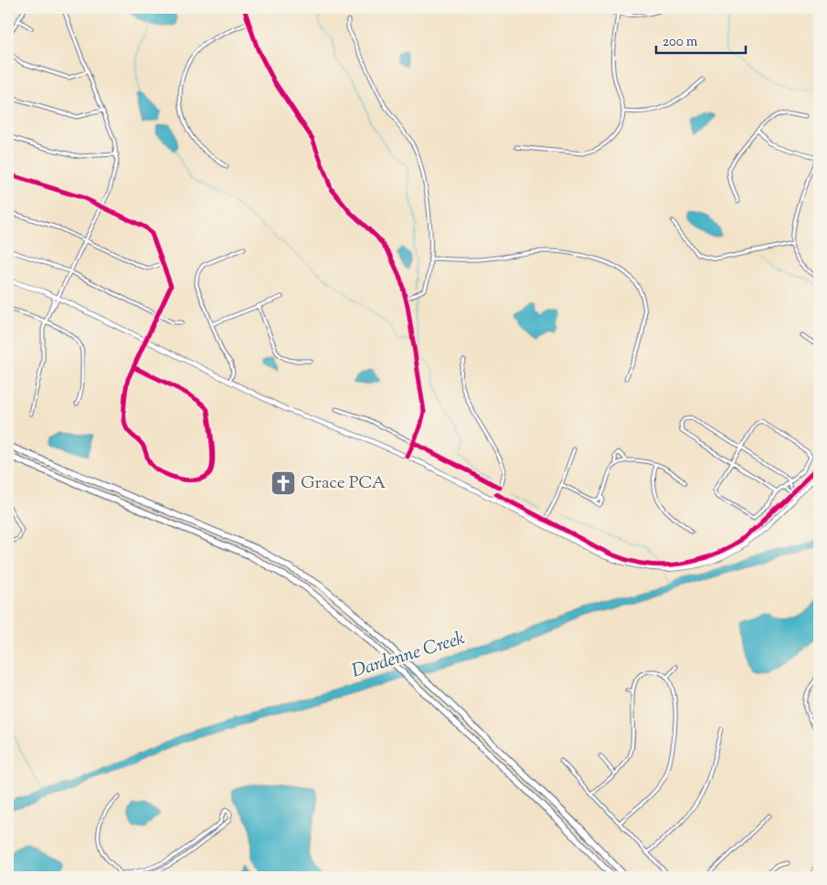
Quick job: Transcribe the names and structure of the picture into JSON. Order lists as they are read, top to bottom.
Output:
{
  "water": ["Dardenne Creek"],
  "places": {
    "church": ["Grace PCA"]
  },
  "scale_bar": "200 m"
}
